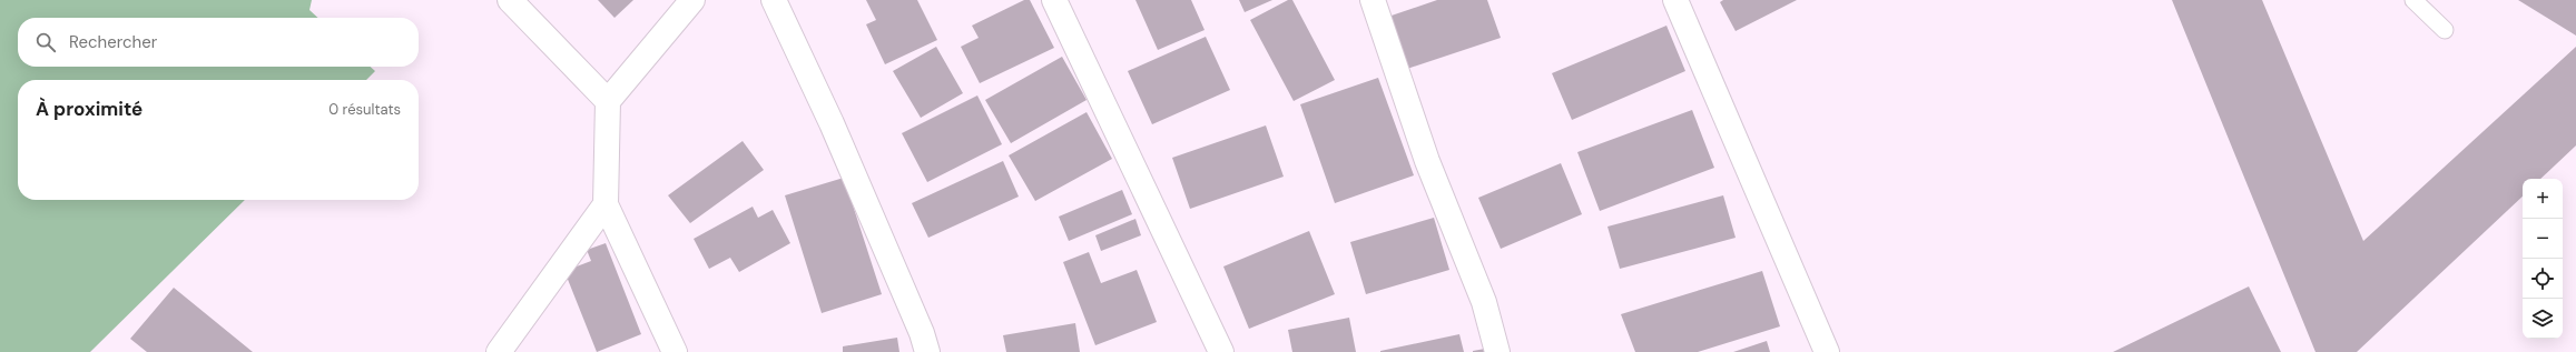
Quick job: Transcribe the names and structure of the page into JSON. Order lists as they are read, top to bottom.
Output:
{
  "page": {
    "search": "Rechercher",
    "heading": ["À proximité", "0 résultats"],
    "map_buttons": ["+", "−"]
  }
}
